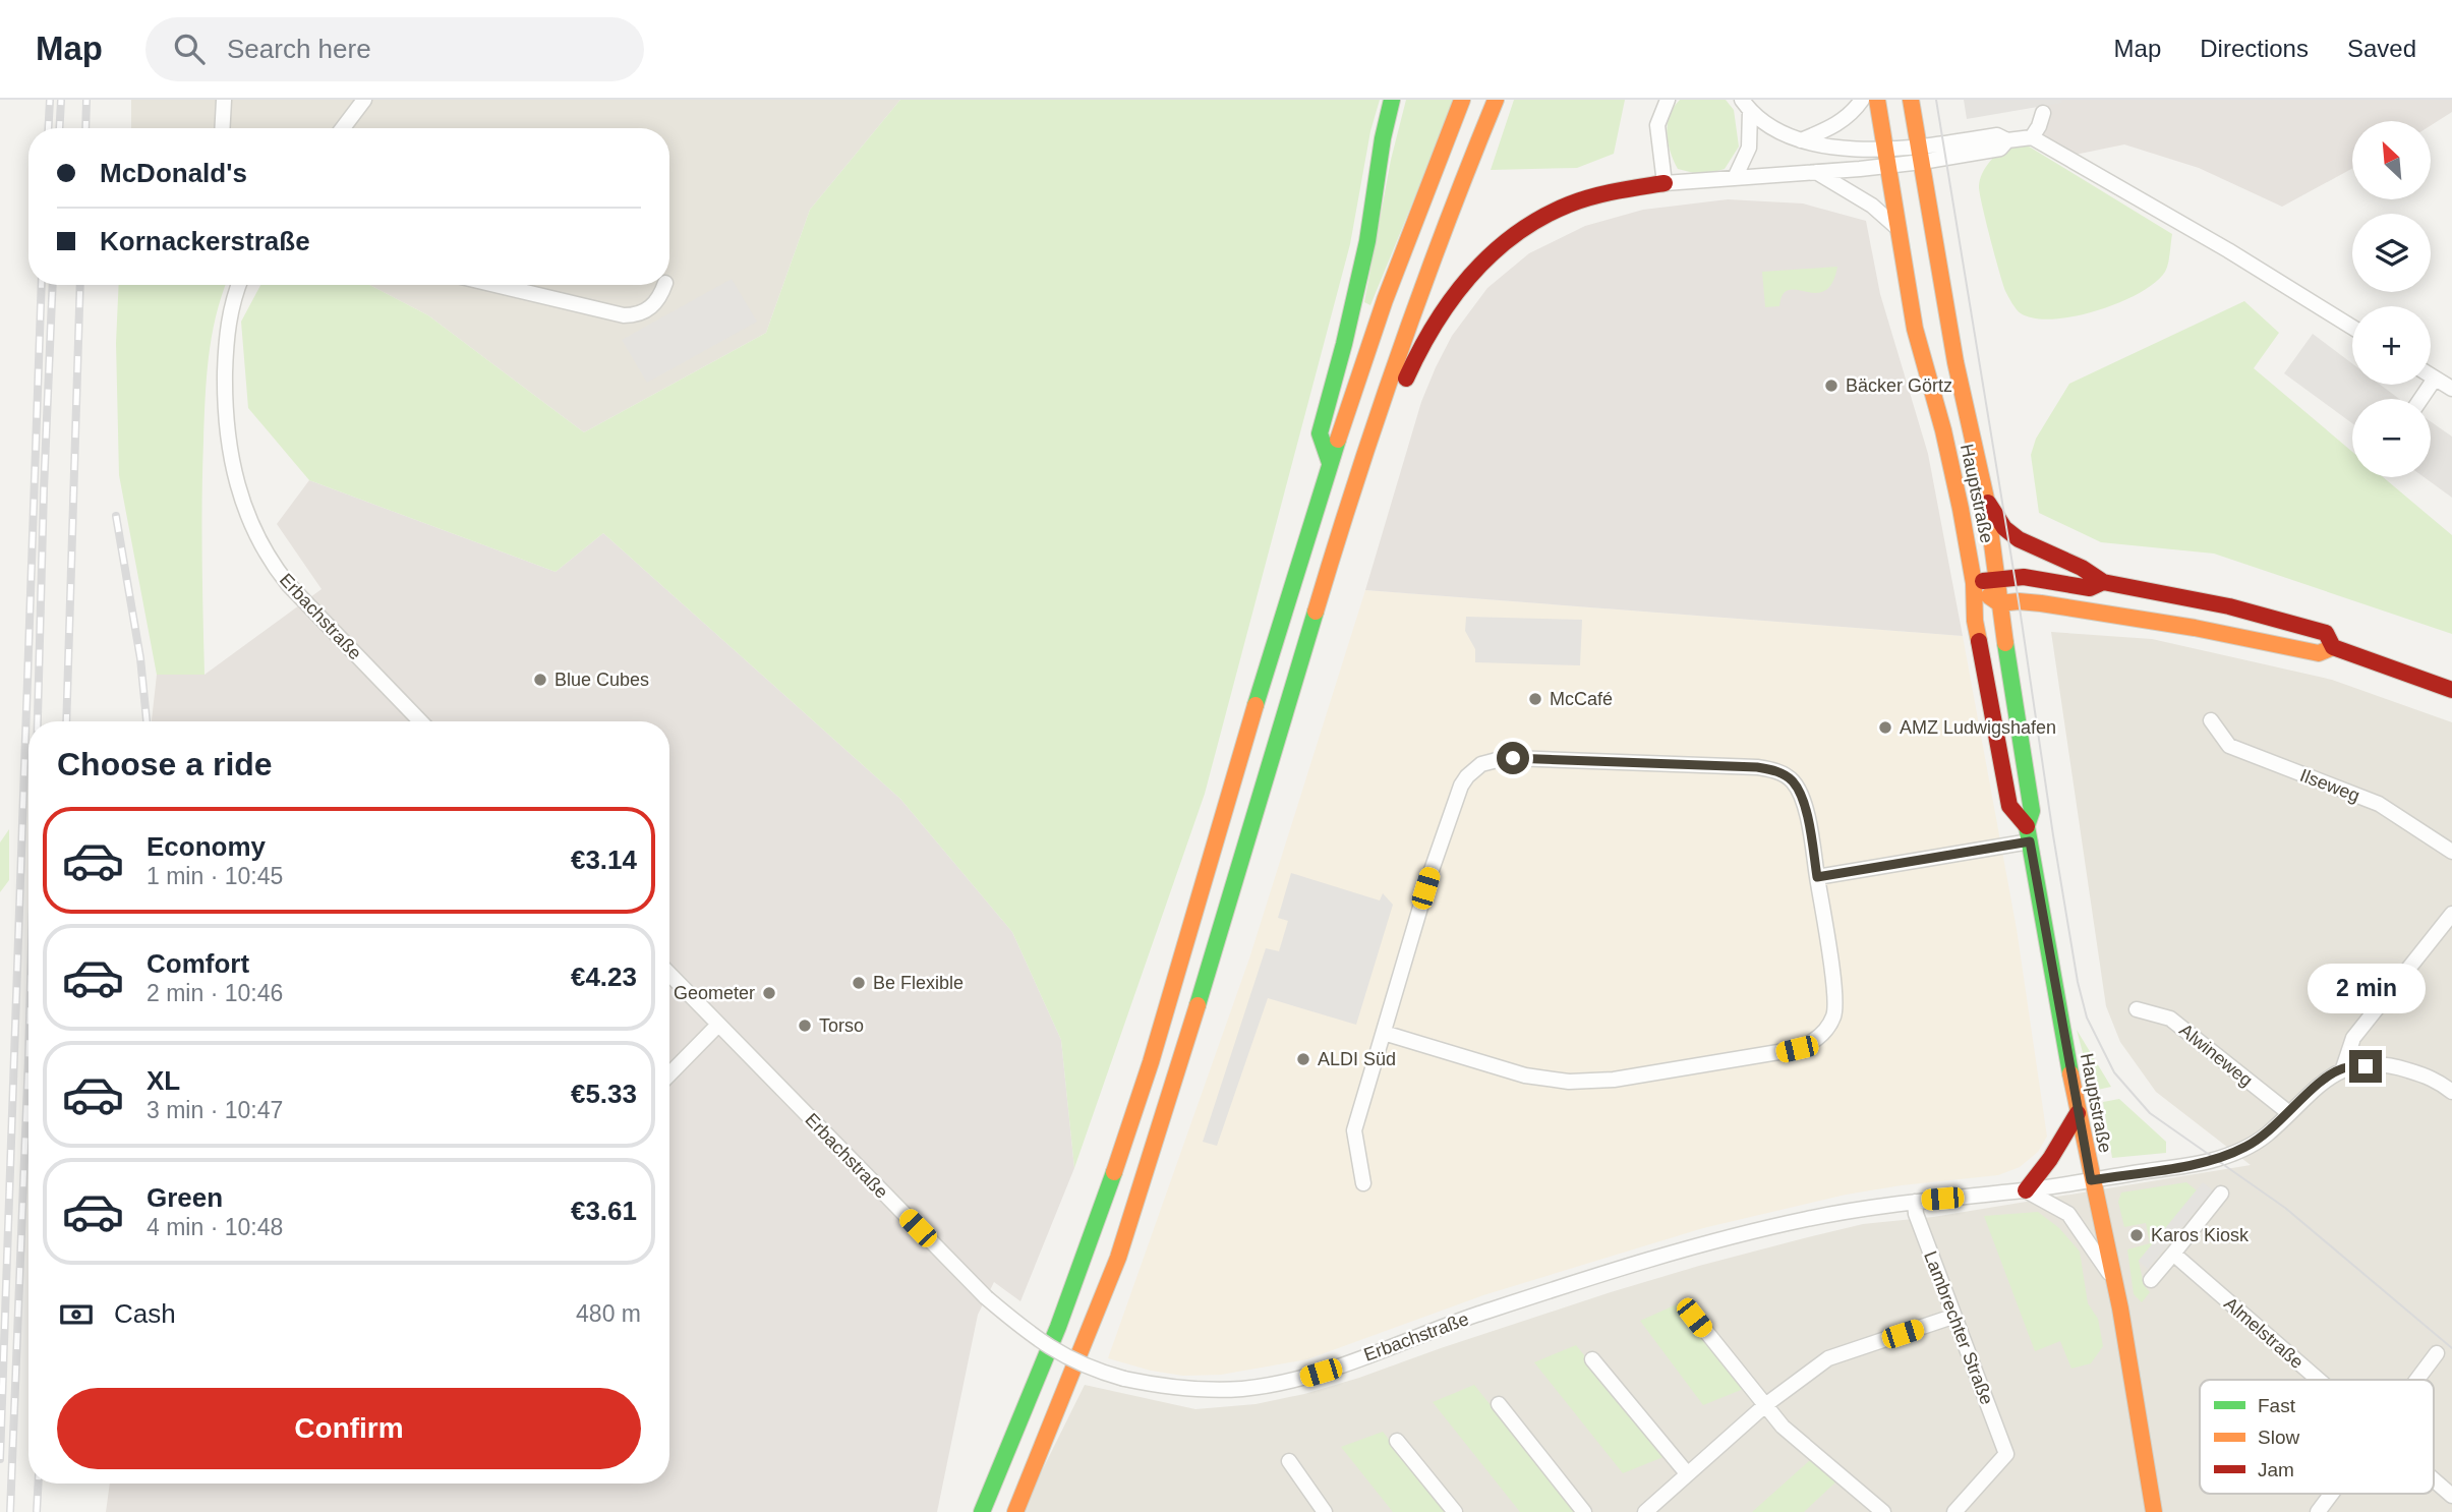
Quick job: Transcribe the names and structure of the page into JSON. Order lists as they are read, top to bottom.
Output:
{
  "streets": {
    "main road": ["Hauptstraße"],
    "street": [
      "Erbachstraße",
      "Ilseweg",
      "Alwineweg",
      "Lambrechter Straße",
      "Almelstraße"
    ]
  },
  "crossings": [
    ["Hauptstraße", "Erbachstraße"],
    ["Erbachstraße", "Alwineweg"],
    ["Erbachstraße", "Lambrechter Straße"]
  ],
  "places": [
    "Bäcker Görtz",
    "Blue Cubes",
    "McCafé",
    "AMZ Ludwigshafen",
    "Be Flexible",
    "Geometer",
    "Torso",
    "ALDI Süd",
    "Karos Kiosk"
  ],
  "legend": ["Fast", "Slow", "Jam"],
  "north": "top left",
  "page": {
    "header": "Map",
    "search": "Search here",
    "nav": ["Map", "Directions", "Saved"],
    "map_buttons": ["+", "−"],
    "banner": ["McDonald's", "Kornackerstraße"],
    "heading": "Choose a ride",
    "list": [
      {
        "name": "Economy",
        "note": "1 min · 10:45",
        "value": "€3.14"
      },
      {
        "name": "Comfort",
        "note": "2 min · 10:46",
        "value": "€4.23"
      },
      {
        "name": "XL",
        "note": "3 min · 10:47",
        "value": "€5.33"
      },
      {
        "name": "Green",
        "note": "4 min · 10:48",
        "value": "€3.61"
      }
    ],
    "bubble": "2 min",
    "pay": ["Cash", "480 m"],
    "buttons": "Confirm"
  }
}
